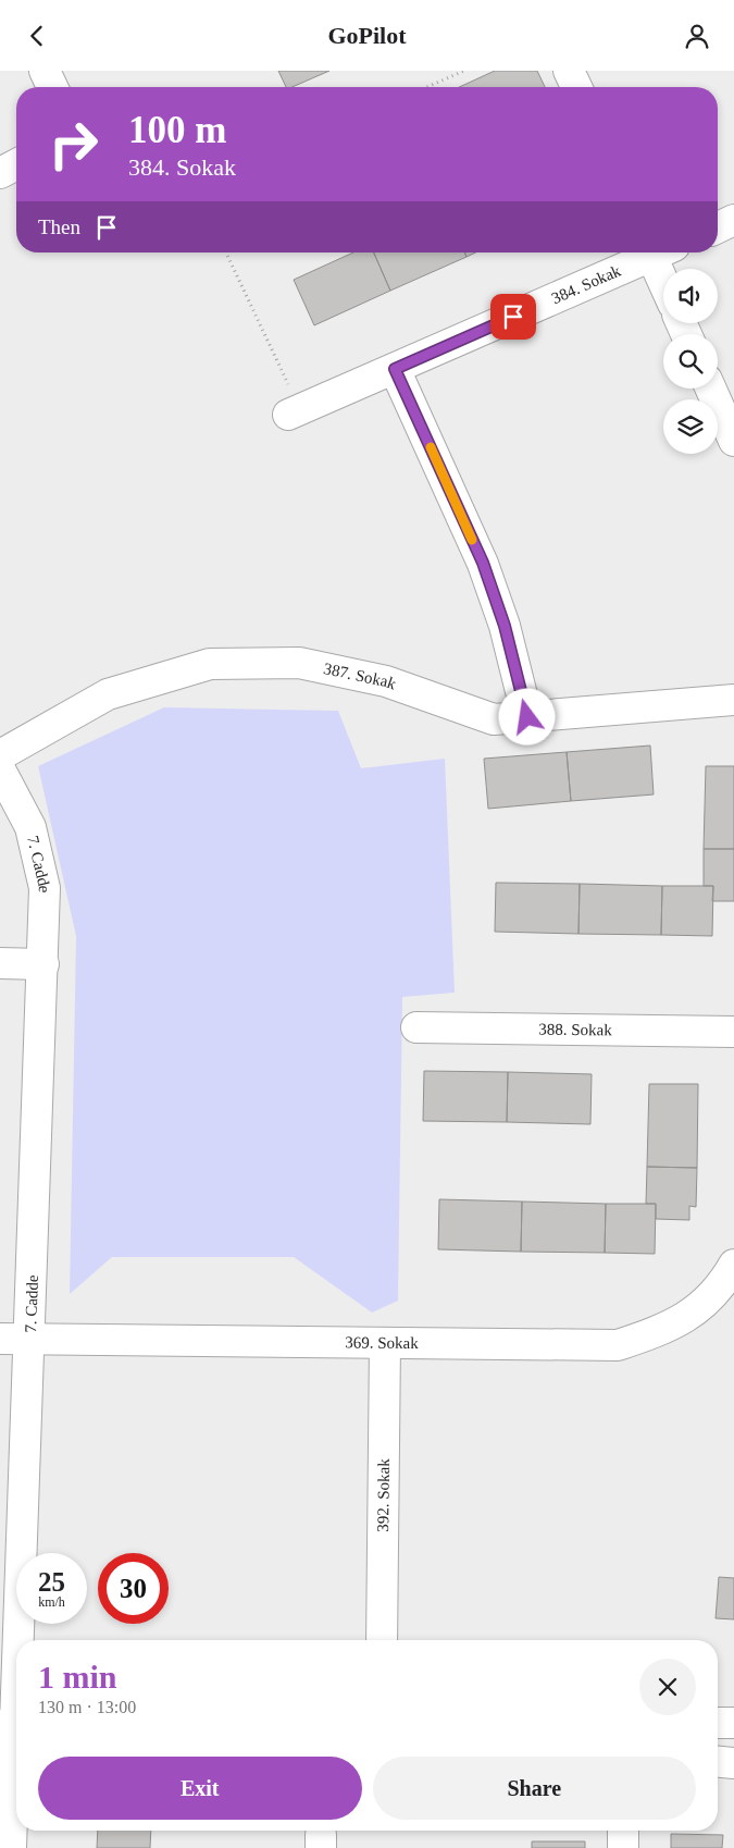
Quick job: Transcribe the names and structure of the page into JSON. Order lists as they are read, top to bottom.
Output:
{
  "streets": {
    "street": [
      "384. Sokak",
      "387. Sokak",
      "7. Cadde",
      "388. Sokak",
      "369. Sokak",
      "392. Sokak"
    ]
  },
  "crossings": [
    ["7. Cadde", "369. Sokak"],
    ["369. Sokak", "392. Sokak"]
  ],
  "page": {
    "header": "GoPilot",
    "turn": ["100 m", "384. Sokak"],
    "then": "Then",
    "speed": "25 km/h",
    "limit": "30",
    "heading": ["1 min", "130 m · 13:00"],
    "buttons": ["Exit", "Share"]
  }
}
